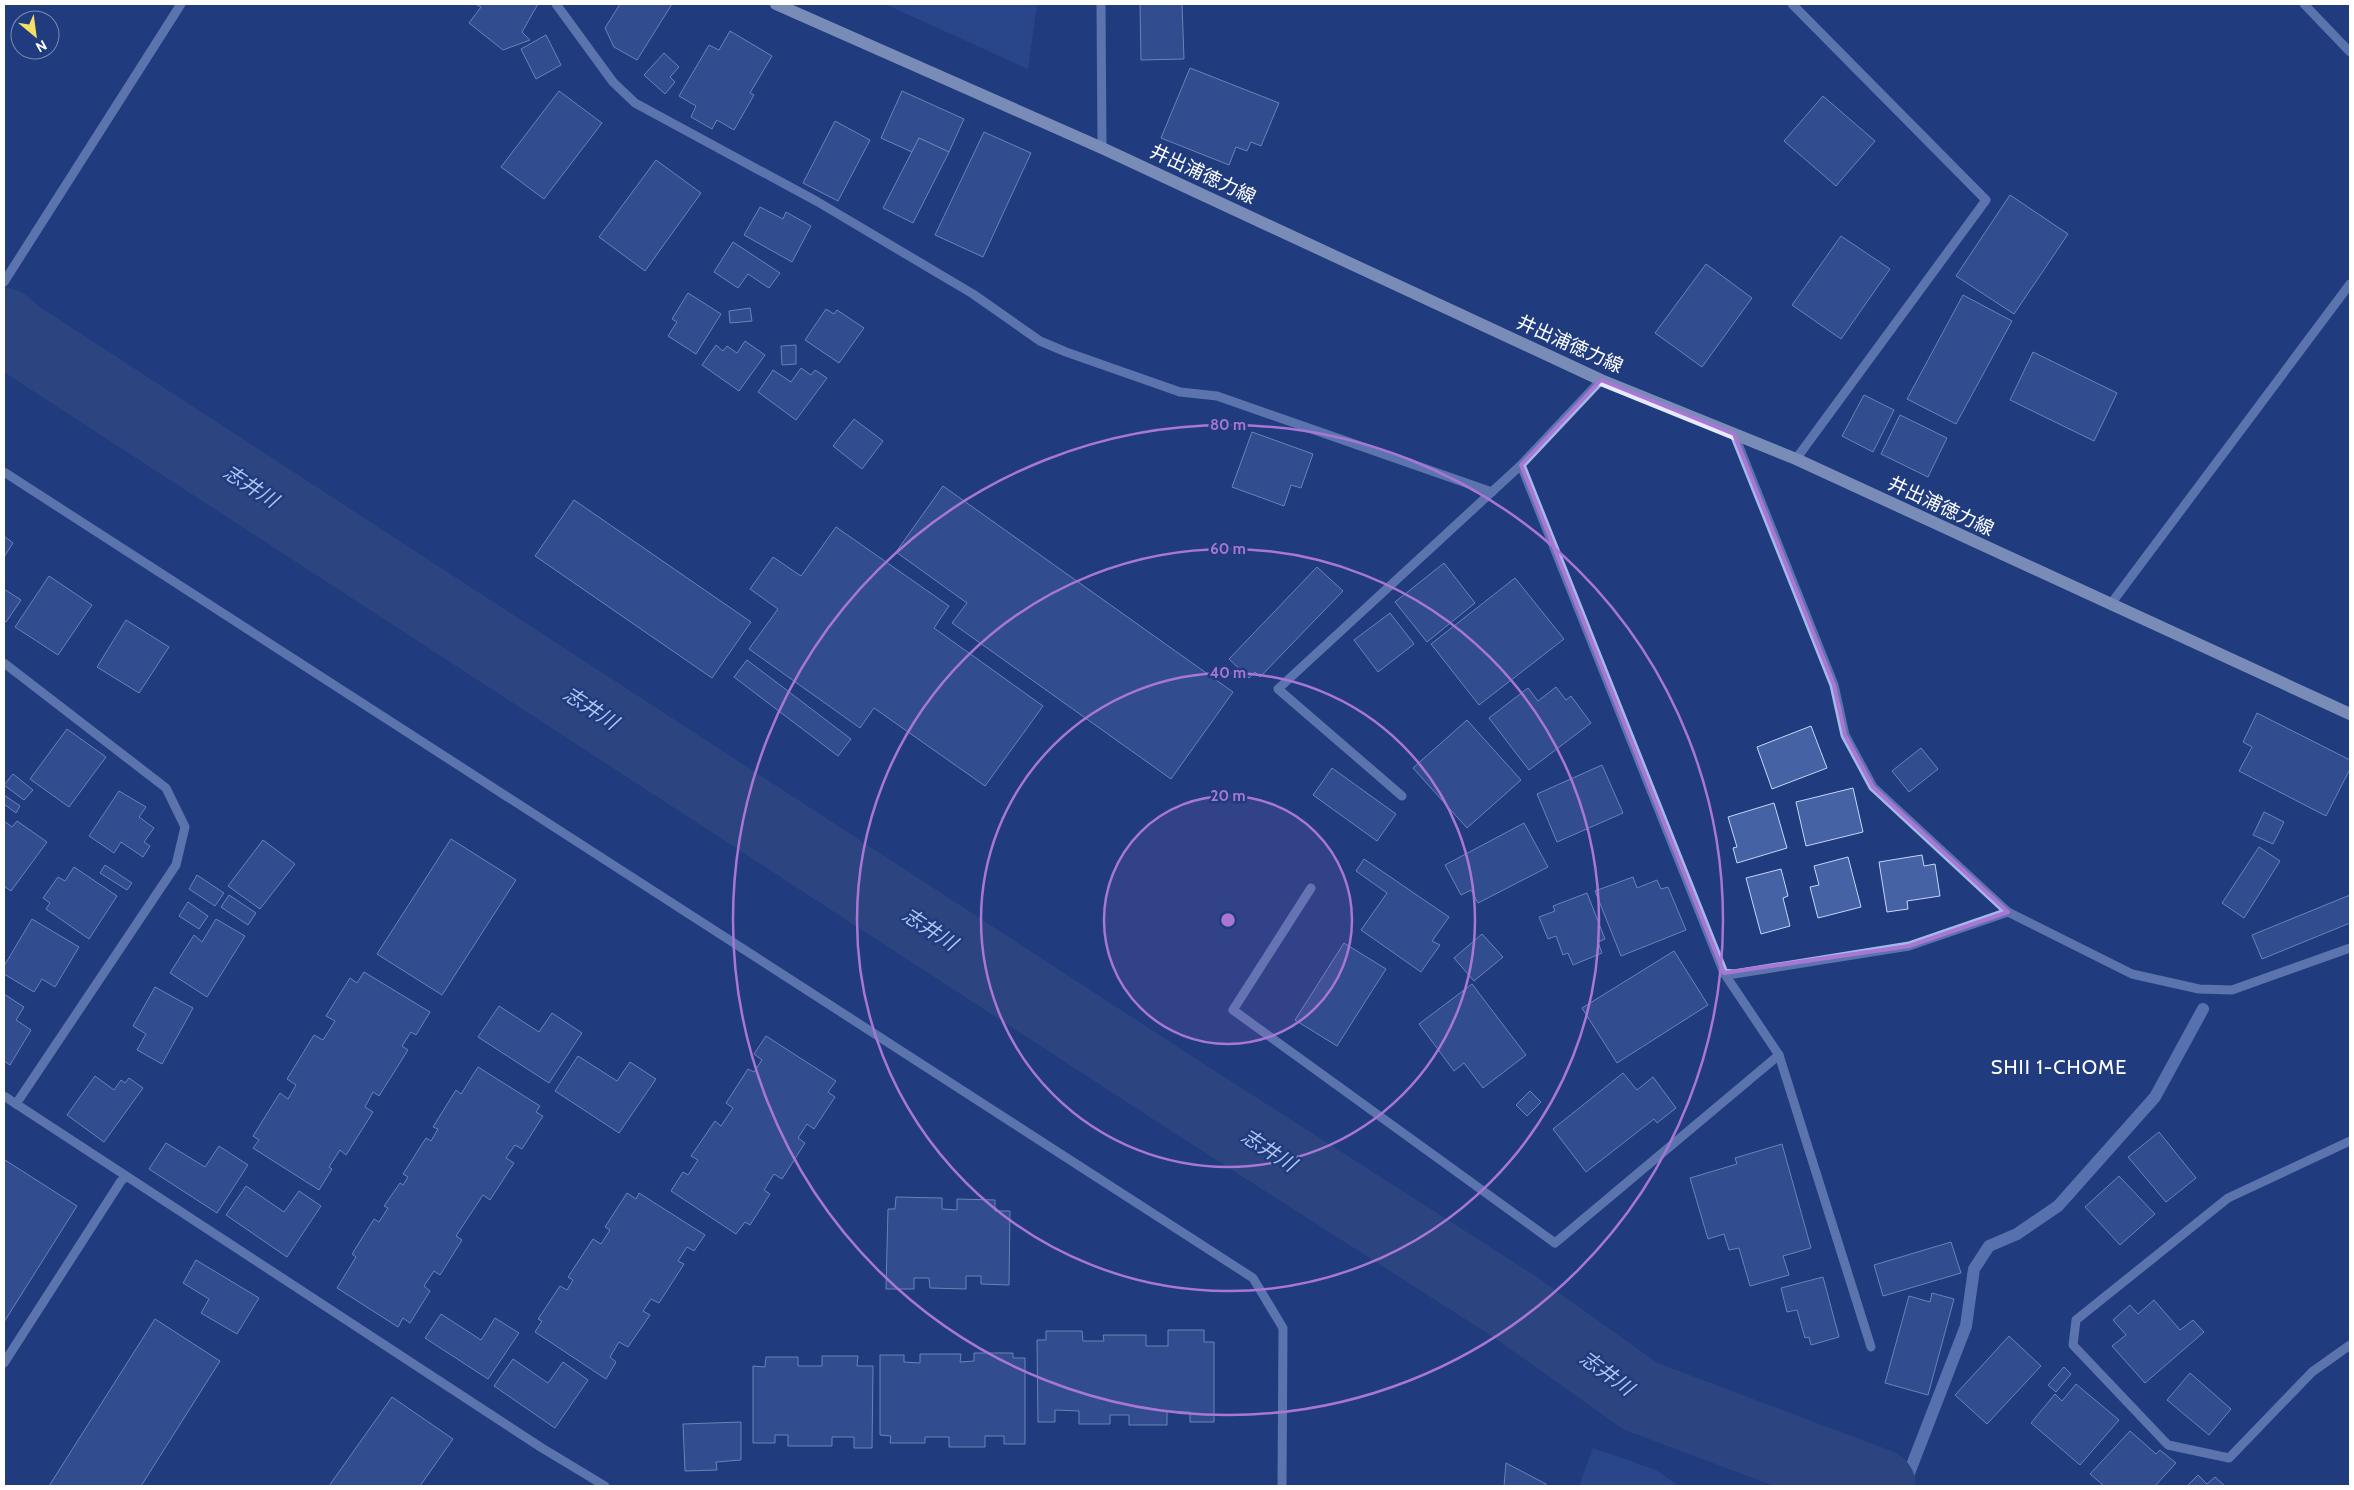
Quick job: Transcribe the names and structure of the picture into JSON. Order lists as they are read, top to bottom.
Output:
{
  "streets": {
    "main road": ["井出浦徳力線"]
  },
  "districts": ["SHII 1-CHOME"],
  "water": ["志井川"],
  "north": "bottom right",
  "rings": [
    "80 m",
    "60 m",
    "40 m",
    "20 m"
  ]
}
